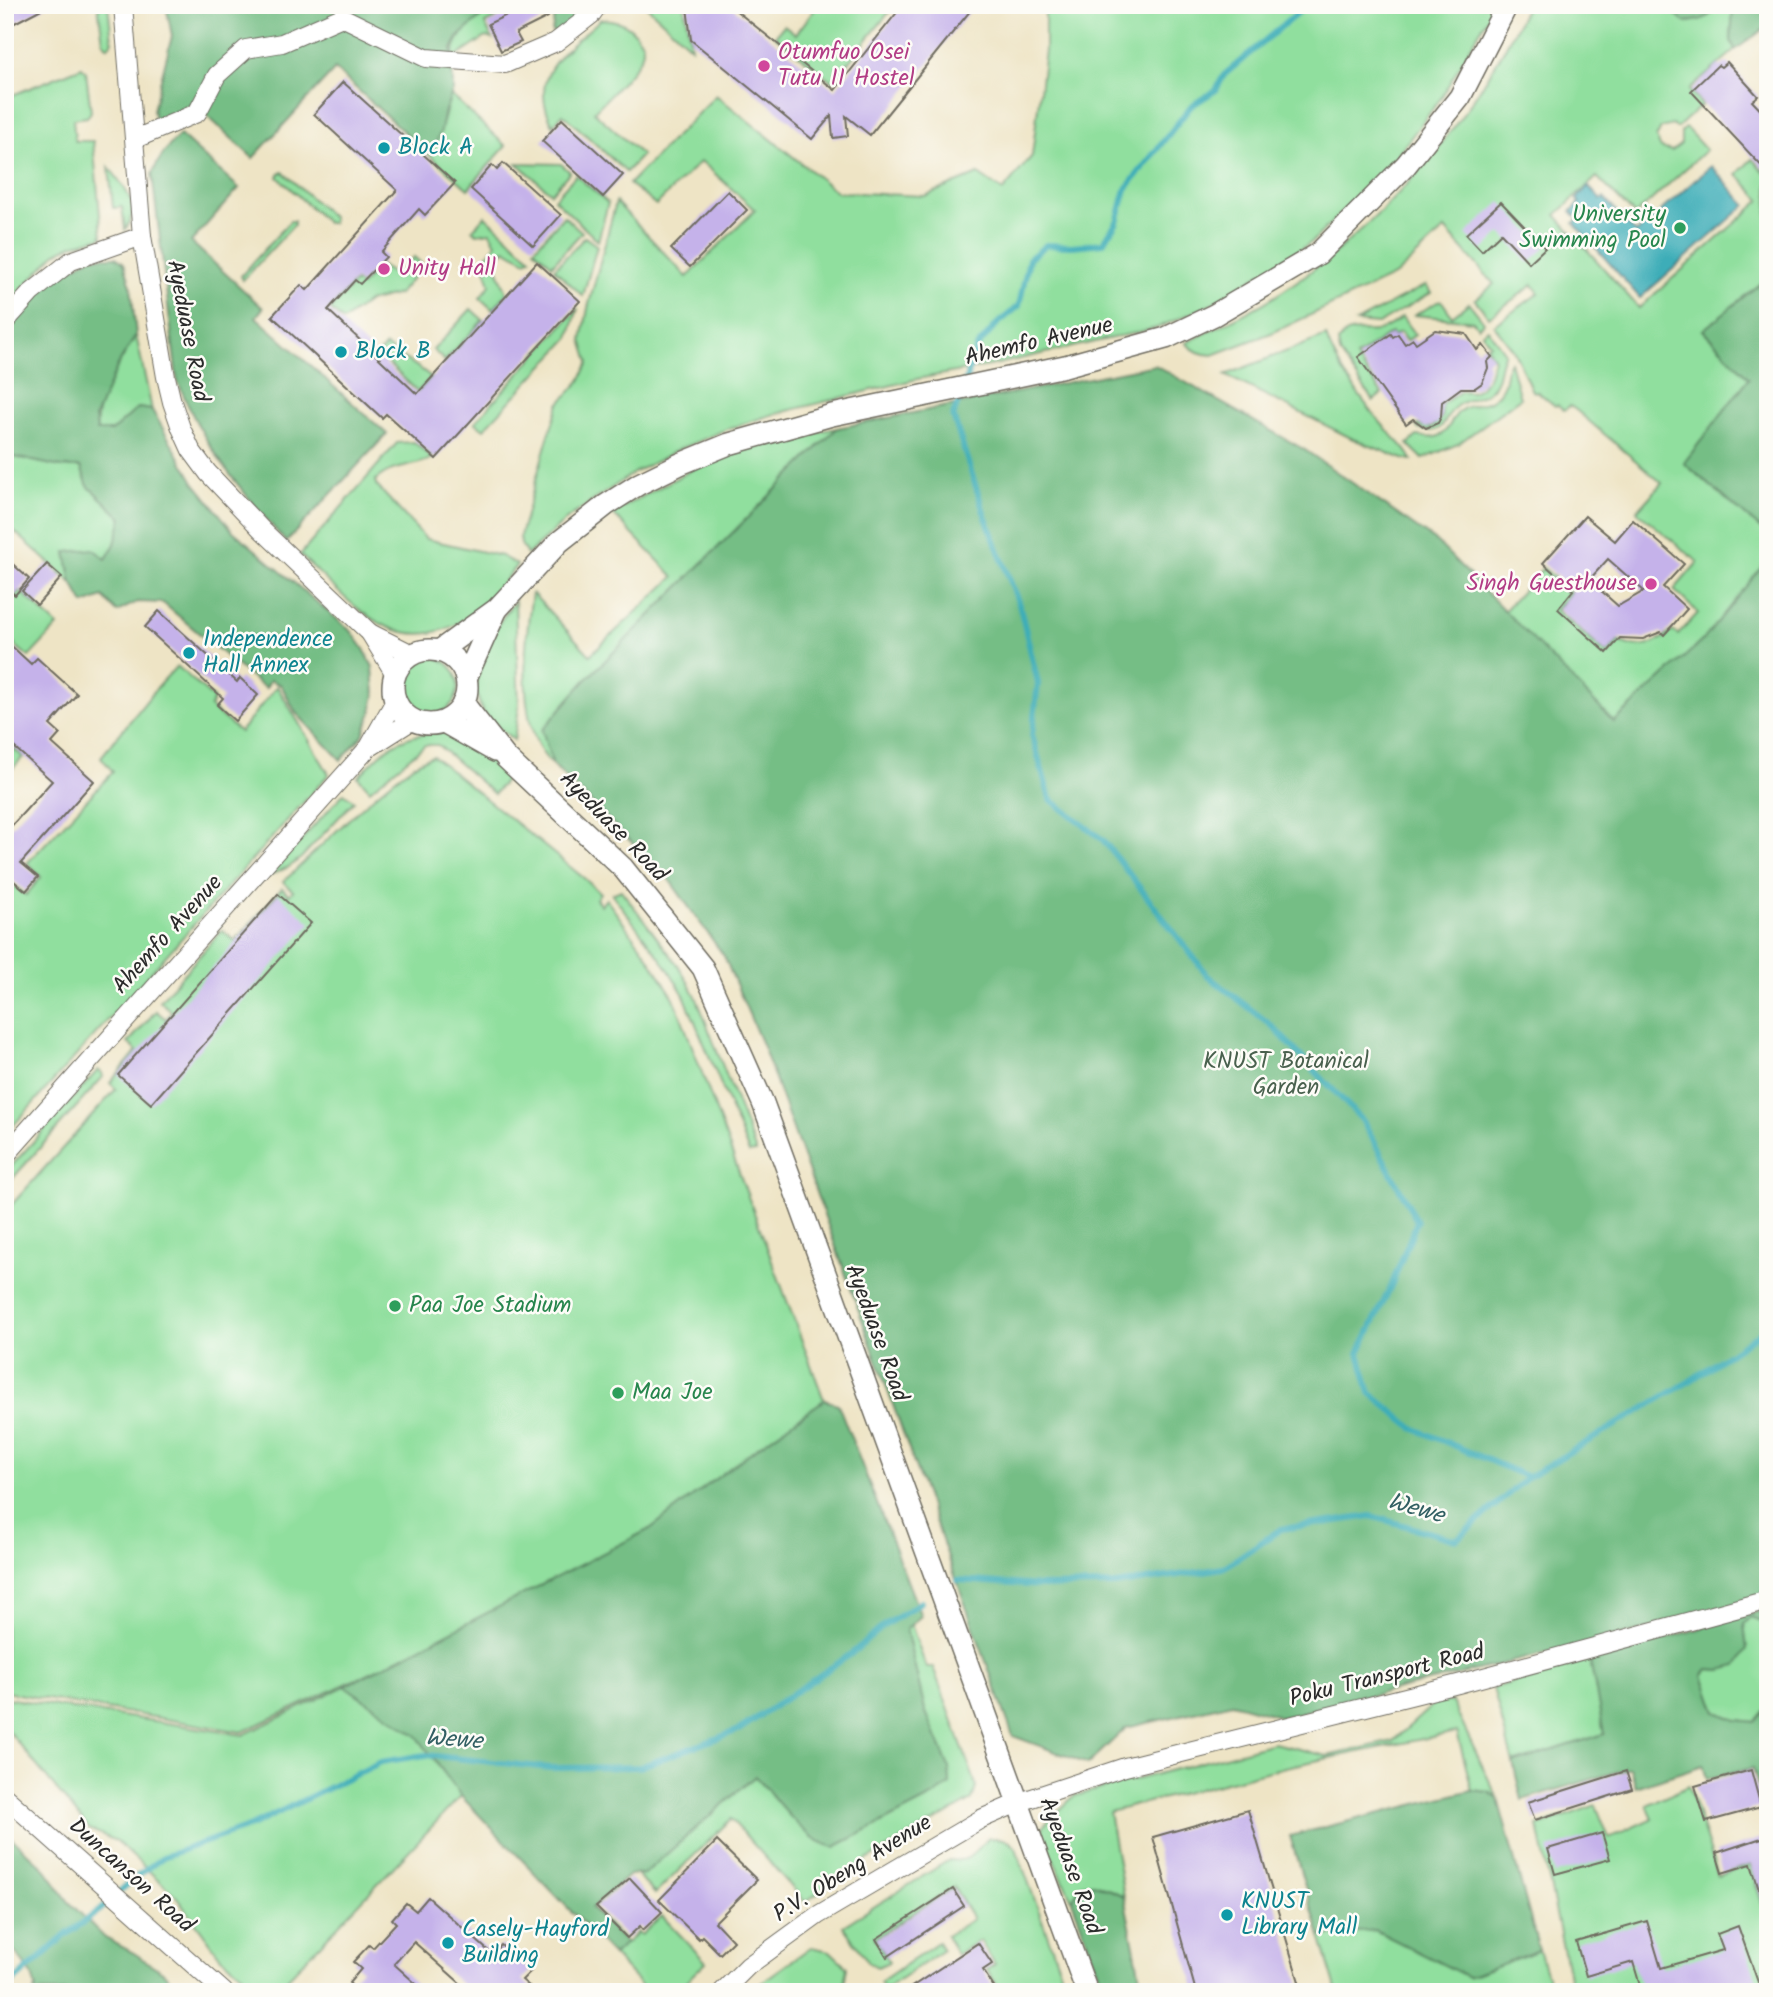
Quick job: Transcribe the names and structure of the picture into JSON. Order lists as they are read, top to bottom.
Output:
{
  "streets": {
    "street": [
      "Ayeduase Road",
      "Ahemfo Avenue",
      "Poku Transport Road",
      "P.V. Obeng Avenue",
      "Duncanson Road"
    ]
  },
  "crossings": [
    ["Ayeduase Road", "Ahemfo Avenue"],
    ["Ayeduase Road", "Poku Transport Road"],
    ["Ayeduase Road", "P.V. Obeng Avenue"],
    ["Poku Transport Road", "P.V. Obeng Avenue"]
  ],
  "water": ["Wewe"],
  "parks": ["KNUST Botanical Garden"],
  "places": [
    "Otumfuo Osei Tutu II Hostel",
    "Block A",
    "University Swimming Pool",
    "Unity Hall",
    "Block B",
    "Singh Guesthouse",
    "Independence Hall Annex",
    "Paa Joe Stadium",
    "Maa Joe",
    "KNUST Library Mall",
    "Casely-Hayford Building"
  ]
}
